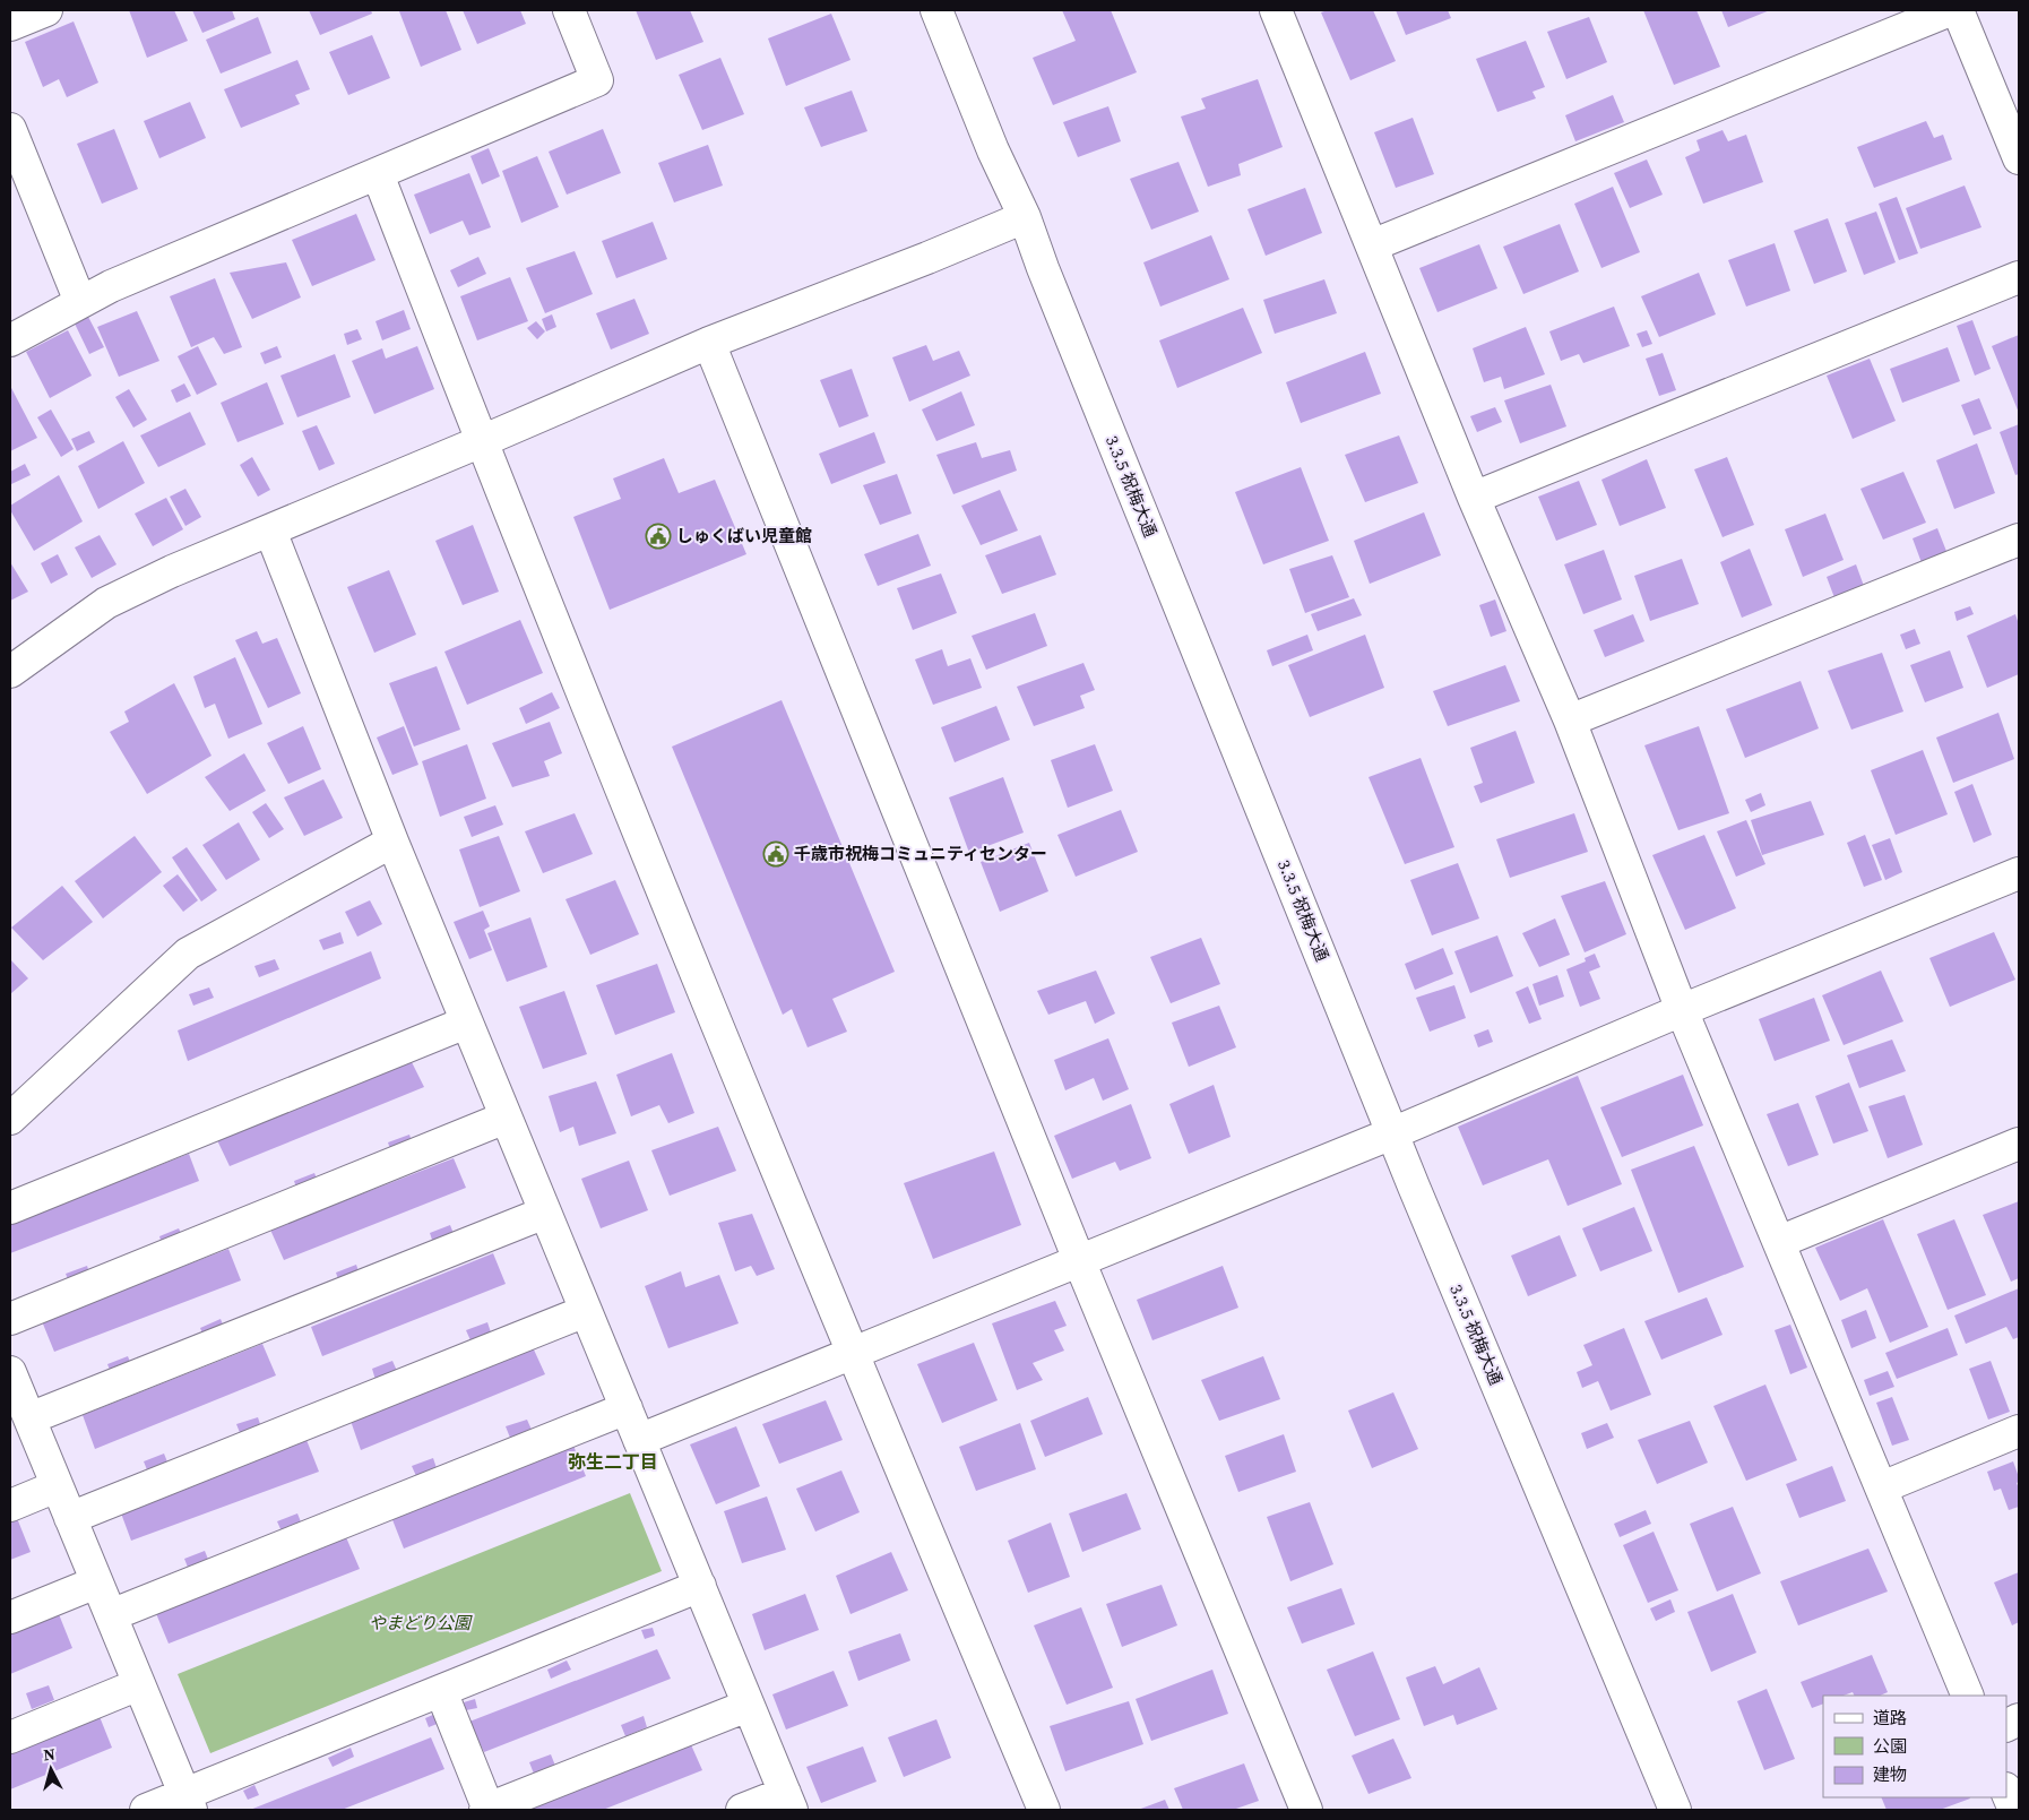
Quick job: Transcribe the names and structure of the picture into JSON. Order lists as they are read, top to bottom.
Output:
{
  "streets": {
    "street": ["3.3.5 祝梅大通"]
  },
  "districts": ["弥生二丁目"],
  "parks": ["やまどり公園"],
  "places": {
    "public building": ["しゅくばい児童館", "千歳市祝梅コミュニティセンター"]
  },
  "legend": ["道路", "公園", "建物"],
  "north": "top"
}
